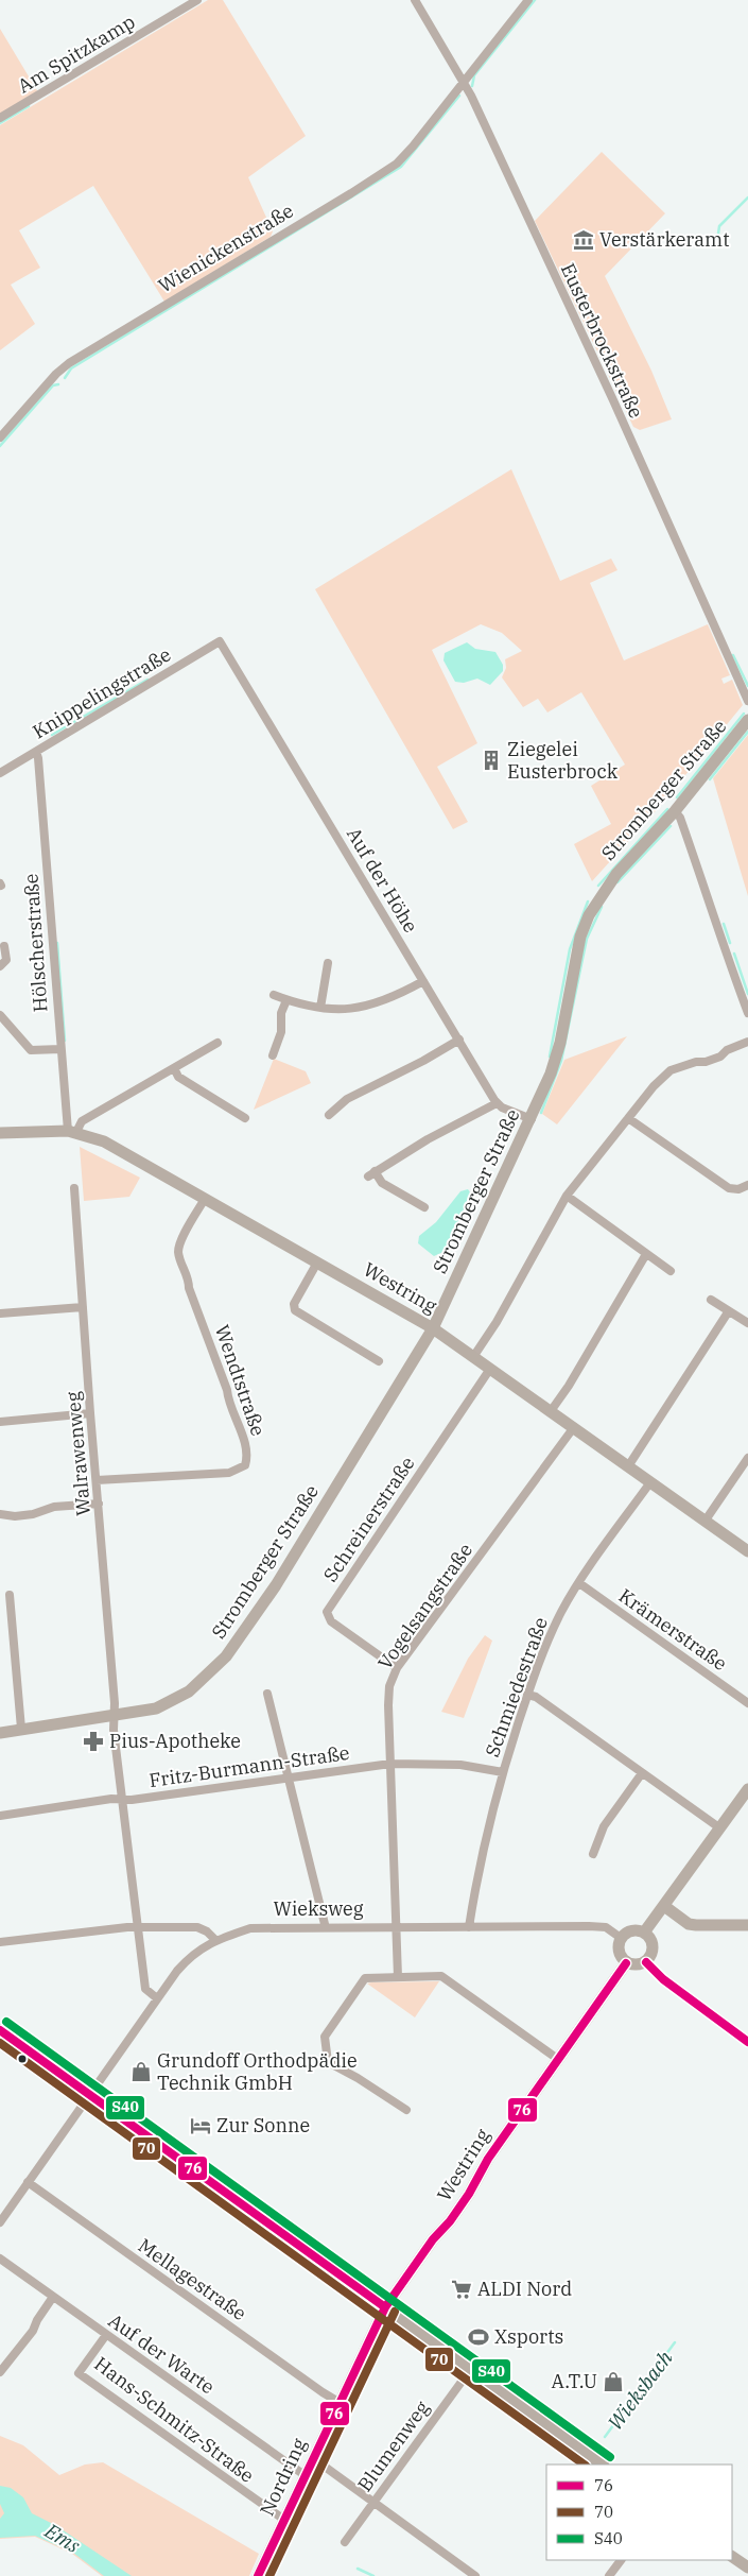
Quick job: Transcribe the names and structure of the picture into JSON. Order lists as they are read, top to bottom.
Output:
{
  "streets": {
    "main road": ["Stromberger Straße", "Westring", "Nordring"],
    "street": [
      "Am Spitzkamp",
      "Wienickenstraße",
      "Eusterbrockstraße",
      "Knippelingstraße",
      "Auf der Höhe",
      "Hölscherstraße",
      "Wendtstraße",
      "Walrawenweg",
      "Schreinerstraße",
      "Vogelsangstraße",
      "Krämerstraße",
      "Schmiedestraße",
      "Fritz-Burmann-Straße",
      "Wieksweg",
      "Mellagestraße",
      "Auf der Warte",
      "Hans-Schmitz-Straße",
      "Blumenweg"
    ]
  },
  "crossings": [
    ["Wienickenstraße", "Eusterbrockstraße"],
    ["Knippelingstraße", "Auf der Höhe"],
    ["Knippelingstraße", "Hölscherstraße"],
    ["Stromberger Straße", "Westring"],
    ["Stromberger Straße", "Walrawenweg"],
    ["Hölscherstraße", "Westring"],
    ["Westring", "Wendtstraße"],
    ["Westring", "Schreinerstraße"],
    ["Westring", "Vogelsangstraße"],
    ["Westring", "Schmiedestraße"],
    ["Westring", "Wieksweg"],
    ["Westring", "Nordring"],
    ["Wendtstraße", "Walrawenweg"],
    ["Walrawenweg", "Fritz-Burmann-Straße"],
    ["Walrawenweg", "Wieksweg"],
    ["Schreinerstraße", "Vogelsangstraße"],
    ["Vogelsangstraße", "Fritz-Burmann-Straße"],
    ["Vogelsangstraße", "Wieksweg"],
    ["Krämerstraße", "Schmiedestraße"],
    ["Schmiedestraße", "Fritz-Burmann-Straße"],
    ["Schmiedestraße", "Wieksweg"],
    ["Wieksweg", "Mellagestraße"],
    ["Mellagestraße", "Nordring"],
    ["Auf der Warte", "Hans-Schmitz-Straße"],
    ["Auf der Warte", "Nordring"],
    ["Hans-Schmitz-Straße", "Nordring"]
  ],
  "water": ["Wieksbach", "Ems"],
  "places": {
    "museum": ["Verstärkeramt"],
    "building": ["Ziegelei Eusterbrock"],
    "pharmacy": ["Pius-Apotheke"],
    "shop": ["Grundoff Orthodpädie Technik GmbH", "A.T.U"],
    "hotel": ["Zur Sonne"],
    "supermarket": ["ALDI Nord"],
    "sports": ["Xsports"]
  },
  "lines": ["transit line 76", "transit line S40", "transit line 70"],
  "legend": ["76", "70", "S40"]
}
